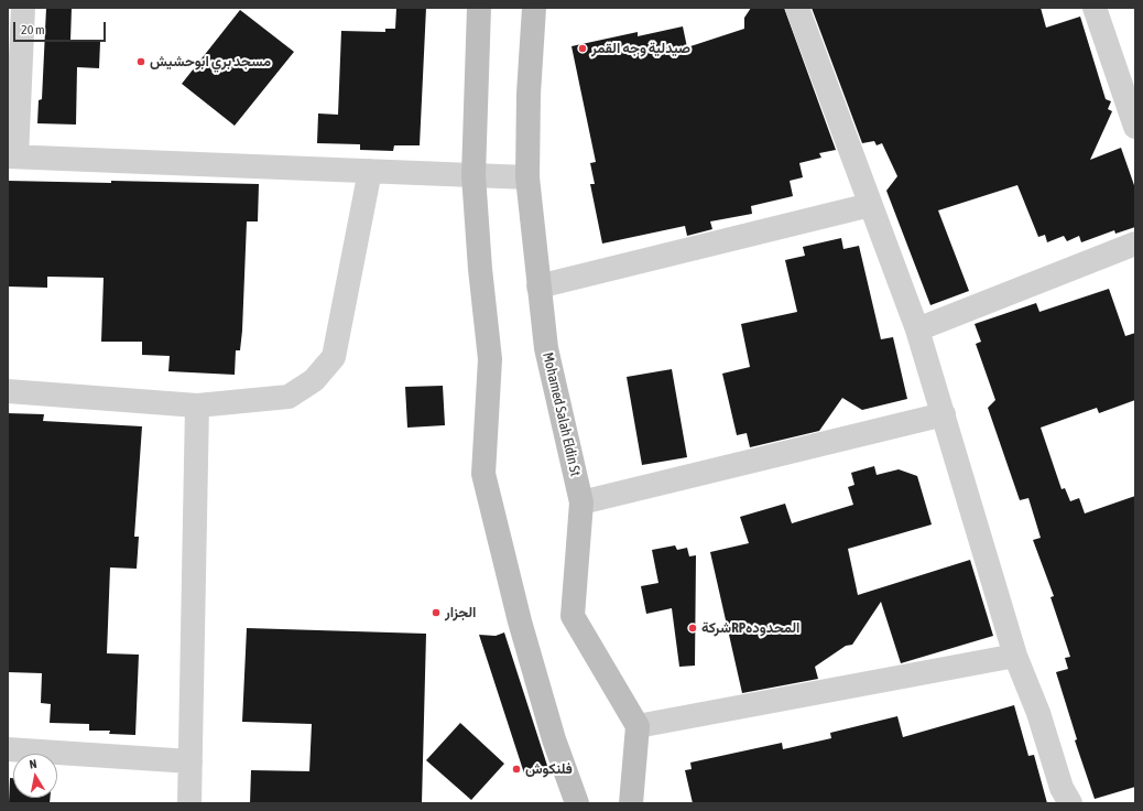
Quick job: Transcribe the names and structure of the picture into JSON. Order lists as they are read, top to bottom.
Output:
{
  "streets": {
    "main road": ["Mohamed Salah Eldin St"]
  },
  "places": [
    "صيدلية وجه القمر",
    "مسجد بري ابوحشيش",
    "الجزار",
    "شركةRPالمحدوده",
    "فلنكوش"
  ],
  "scale_bar": "20 m",
  "north": "top"
}
